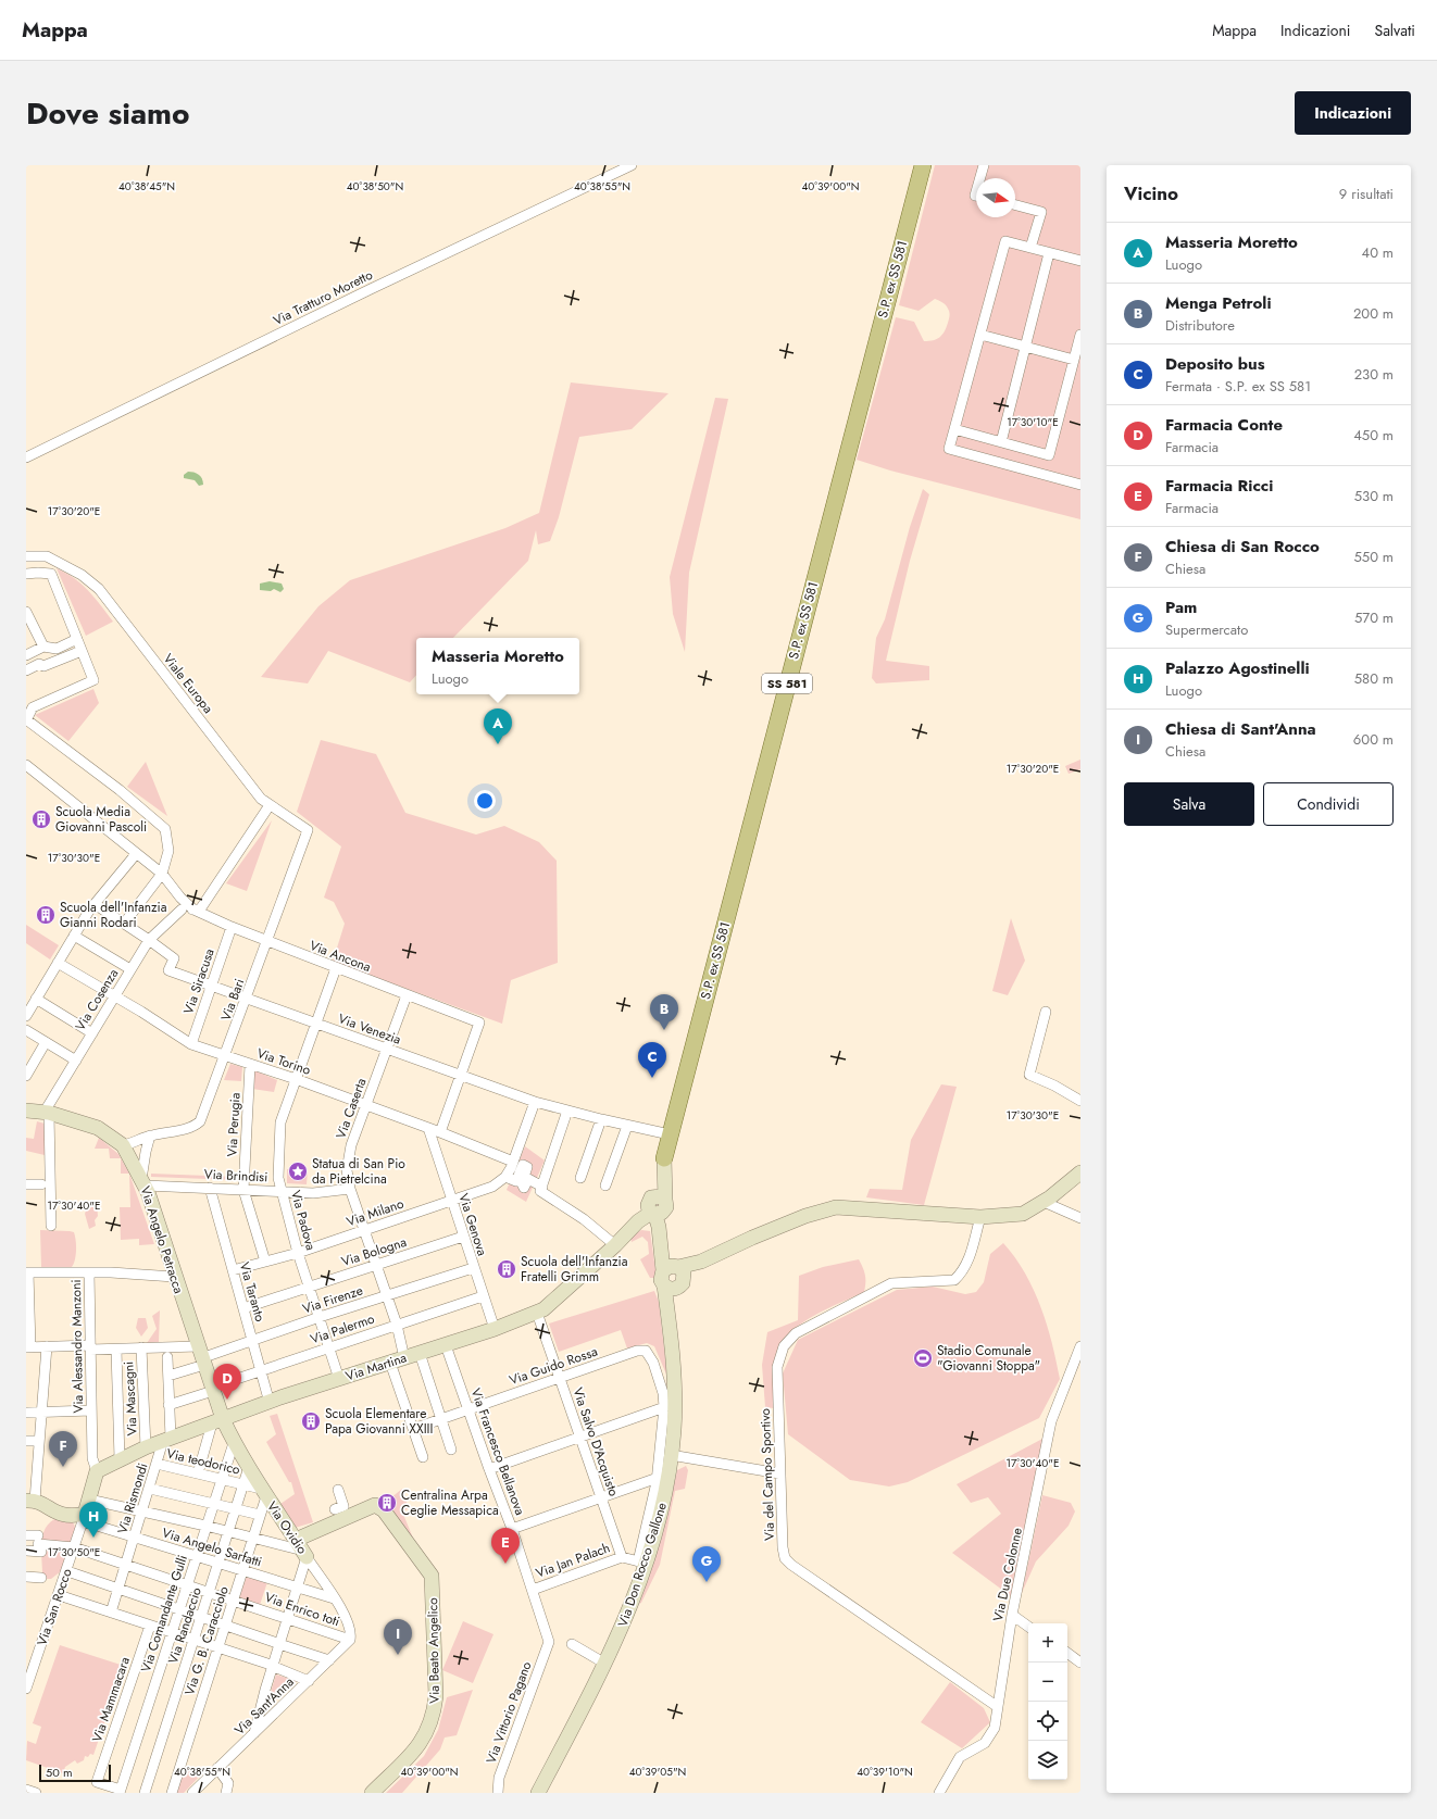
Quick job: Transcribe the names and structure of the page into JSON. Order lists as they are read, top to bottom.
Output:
{
  "streets": {
    "main road": ["S.P. ex SS 581", "SS 581"],
    "street": [
      "Via Tratturo Moretto",
      "Viale Europa",
      "Via Ancona",
      "Via Siracusa",
      "Via Cosenza",
      "Via Bari",
      "Via Venezia",
      "Via Torino",
      "Via Caserta",
      "Via Perugia",
      "Via Brindisi",
      "Via Milano",
      "Via Padova",
      "Via Genova",
      "Via Angelo Petracca",
      "Via Bologna",
      "Via Taranto",
      "Via Firenze",
      "Via Palermo",
      "Via Alessandro Manzoni",
      "Via Guido Rossa",
      "Via Martina",
      "Via Mascagni",
      "Via Salvo D'Acquisto",
      "Via Francesco Bellanova",
      "Via teodorico",
      "Via del Campo Sportivo",
      "Via Rismondi",
      "Via Ovidio",
      "Via Angelo Sarfatti",
      "Via Jan Palach",
      "Via Don Rocco Gallone",
      "Via Due Colonne",
      "Via San Rocco",
      "Via Enrico toti",
      "Via Comandante Gulli",
      "Via Randaccio",
      "Via G. B. Caracciolo",
      "Via Beato Angelico",
      "Via Mammacara",
      "Via Sant'Anna",
      "Via Vittorio Pagano"
    ]
  },
  "crossings": [
    ["S.P. ex SS 581", "Via Venezia"],
    ["Viale Europa", "Via Bari"],
    ["Via Ancona", "Via Siracusa"],
    ["Via Ancona", "Via Bari"],
    ["Via Ancona", "Via Venezia"],
    ["Via Ancona", "Via Caserta"],
    ["Via Ancona", "Via Padova"],
    ["Via Siracusa", "Via Venezia"],
    ["Via Siracusa", "Via Torino"],
    ["Via Cosenza", "Via Venezia"],
    ["Via Cosenza", "Via Torino"],
    ["Via Bari", "Via Venezia"],
    ["Via Bari", "Via Torino"],
    ["Via Bari", "Via Angelo Petracca"],
    ["Via Venezia", "Via Caserta"],
    ["Via Venezia", "Via Padova"],
    ["Via Torino", "Via Caserta"],
    ["Via Torino", "Via Perugia"],
    ["Via Torino", "Via Padova"],
    ["Via Torino", "Via Genova"],
    ["Via Caserta", "Via Brindisi"],
    ["Via Caserta", "Via Milano"],
    ["Via Caserta", "Via Bologna"],
    ["Via Caserta", "Via Firenze"],
    ["Via Caserta", "Via Palermo"],
    ["Via Caserta", "Via Martina"],
    ["Via Perugia", "Via Brindisi"],
    ["Via Perugia", "Via Milano"],
    ["Via Brindisi", "Via Padova"],
    ["Via Brindisi", "Via Angelo Petracca"],
    ["Via Brindisi", "Via Taranto"],
    ["Via Milano", "Via Padova"],
    ["Via Milano", "Via Genova"],
    ["Via Milano", "Via Taranto"],
    ["Via Padova", "Via Bologna"],
    ["Via Padova", "Via Firenze"],
    ["Via Padova", "Via Palermo"],
    ["Via Padova", "Via Martina"],
    ["Via Genova", "Via Bologna"],
    ["Via Genova", "Via Firenze"],
    ["Via Genova", "Via Palermo"],
    ["Via Genova", "Via Martina"],
    ["Via Angelo Petracca", "Via Firenze"],
    ["Via Angelo Petracca", "Via Palermo"],
    ["Via Angelo Petracca", "Via Martina"],
    ["Via Angelo Petracca", "Via Ovidio"],
    ["Via Bologna", "Via Taranto"],
    ["Via Taranto", "Via Firenze"],
    ["Via Taranto", "Via Palermo"],
    ["Via Taranto", "Via Martina"],
    ["Via Firenze", "Via Rismondi"],
    ["Via Palermo", "Via Rismondi"],
    ["Via Alessandro Manzoni", "Via Martina"],
    ["Via Alessandro Manzoni", "Via San Rocco"],
    ["Via Guido Rossa", "Via Salvo D'Acquisto"],
    ["Via Guido Rossa", "Via Francesco Bellanova"],
    ["Via Guido Rossa", "Via Don Rocco Gallone"],
    ["Via Martina", "Via Mascagni"],
    ["Via Martina", "Via Salvo D'Acquisto"],
    ["Via Martina", "Via Francesco Bellanova"],
    ["Via Martina", "Via Rismondi"],
    ["Via Martina", "Via Ovidio"],
    ["Via Martina", "Via San Rocco"],
    ["Via Salvo D'Acquisto", "Via Jan Palach"],
    ["Via Francesco Bellanova", "Via Jan Palach"],
    ["Via Francesco Bellanova", "Via Vittorio Pagano"],
    ["Via teodorico", "Via Rismondi"],
    ["Via teodorico", "Via Ovidio"],
    ["Via teodorico", "Via Comandante Gulli"],
    ["Via teodorico", "Via Randaccio"],
    ["Via teodorico", "Via G. B. Caracciolo"],
    ["Via del Campo Sportivo", "Via Due Colonne"],
    ["Via Rismondi", "Via Angelo Sarfatti"],
    ["Via Rismondi", "Via Enrico toti"],
    ["Via Ovidio", "Via Angelo Sarfatti"],
    ["Via Ovidio", "Via Enrico toti"],
    ["Via Ovidio", "Via Comandante Gulli"],
    ["Via Ovidio", "Via Randaccio"],
    ["Via Ovidio", "Via G. B. Caracciolo"],
    ["Via Ovidio", "Via Beato Angelico"],
    ["Via Ovidio", "Via Sant'Anna"],
    ["Via Angelo Sarfatti", "Via San Rocco"],
    ["Via Angelo Sarfatti", "Via Comandante Gulli"],
    ["Via Angelo Sarfatti", "Via Randaccio"],
    ["Via Angelo Sarfatti", "Via G. B. Caracciolo"],
    ["Via San Rocco", "Via Enrico toti"],
    ["Via Enrico toti", "Via Comandante Gulli"],
    ["Via Enrico toti", "Via Randaccio"],
    ["Via Enrico toti", "Via G. B. Caracciolo"],
    ["Via Enrico toti", "Via Sant'Anna"],
    ["Via Comandante Gulli", "Via Mammacara"]
  ],
  "places": {
    "building": [
      "Scuola Media Giovanni Pascoli",
      "Scuola dell'Infanzia Gianni Rodari",
      "Scuola dell'Infanzia Fratelli Grimm",
      "Scuola Elementare Papa Giovanni XXIII",
      "Centralina Arpa Ceglie Messapica"
    ],
    "place": ["Statua di San Pio da Pietrelcina"],
    "sports": ["Stadio Comunale \"Giovanni Stoppa\""]
  },
  "scale_bar": "50 m",
  "north": "right",
  "page": {
    "header": "Mappa",
    "nav": ["Mappa", "Indicazioni", "Salvati"],
    "title": "Dove siamo",
    "buttons": [
      "Indicazioni",
      ["Salva", "Condividi"]
    ],
    "heading": ["Vicino", "9 risultati"],
    "list": [
      {
        "mark": "A",
        "name": "Masseria Moretto",
        "note": "Luogo",
        "value": "40 m"
      },
      {
        "mark": "B",
        "name": "Menga Petroli",
        "note": "Distributore",
        "value": "200 m"
      },
      {
        "mark": "C",
        "name": "Deposito bus",
        "note": "Fermata · S.P. ex SS 581",
        "value": "230 m"
      },
      {
        "mark": "D",
        "name": "Farmacia Conte",
        "note": "Farmacia",
        "value": "450 m"
      },
      {
        "mark": "E",
        "name": "Farmacia Ricci",
        "note": "Farmacia",
        "value": "530 m"
      },
      {
        "mark": "F",
        "name": "Chiesa di San Rocco",
        "note": "Chiesa",
        "value": "550 m"
      },
      {
        "mark": "G",
        "name": "Pam",
        "note": "Supermercato",
        "value": "570 m"
      },
      {
        "mark": "H",
        "name": "Palazzo Agostinelli",
        "note": "Luogo",
        "value": "580 m"
      },
      {
        "mark": "I",
        "name": "Chiesa di Sant'Anna",
        "note": "Chiesa",
        "value": "600 m"
      }
    ],
    "popup": ["Masseria Moretto", "Luogo"],
    "pins": [
      "A",
      "B",
      "C",
      "D",
      "F",
      "H",
      "E",
      "G",
      "I"
    ],
    "map_buttons": ["+", "−"],
    "scale": "50 m"
  },
  "coordinates": [
    "40°38'45\"N",
    "40°38'55\"N",
    "40°39'00\"N",
    "40°38'50\"N",
    "17°30'10\"E",
    "17°30'20\"E",
    "17°30'30\"E",
    "17°30'40\"E",
    "17°30'50\"E",
    "40°39'05\"N",
    "40°39'10\"N"
  ]
}
